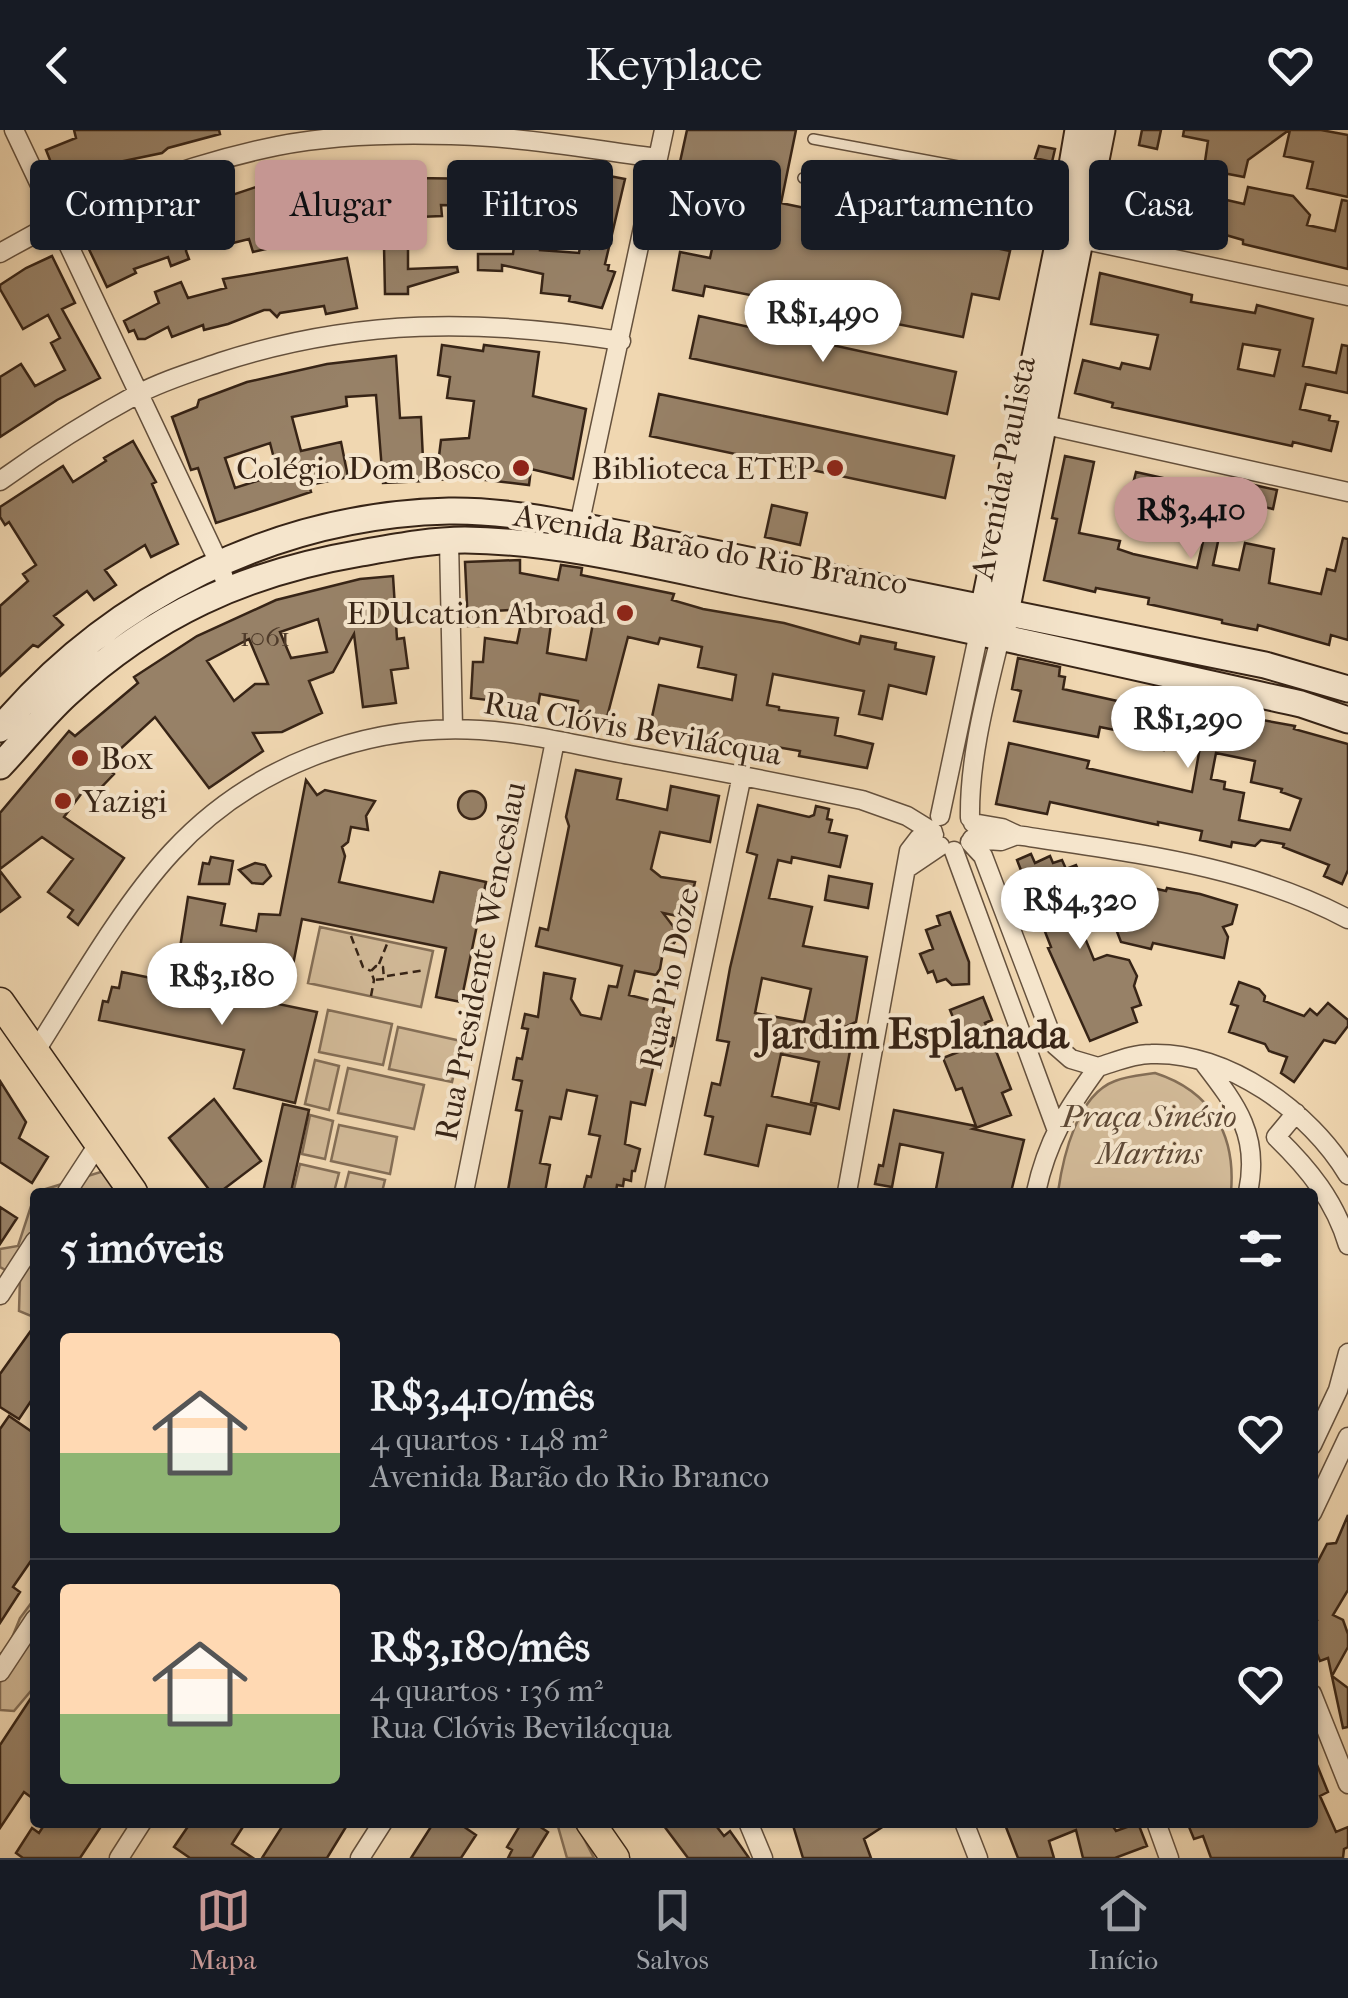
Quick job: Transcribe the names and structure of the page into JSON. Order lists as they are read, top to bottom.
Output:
{
  "streets": {
    "main road": ["Avenida Paulista", "Avenida Barão do Rio Branco"],
    "street": ["Rua Clóvis Bevilácqua", "Rua Presidente Wenceslau", "Rua Pio Doze"]
  },
  "crossings": [
    ["Avenida Paulista", "Avenida Barão do Rio Branco"],
    ["Avenida Paulista", "Rua Clóvis Bevilácqua"],
    ["Rua Clóvis Bevilácqua", "Rua Presidente Wenceslau"],
    ["Rua Clóvis Bevilácqua", "Rua Pio Doze"]
  ],
  "districts": ["Jardim Esplanada"],
  "parks": ["Praça Sinésio Martins"],
  "places": [
    "Colégio Dom Bosco",
    "Biblioteca ETEP",
    "EDUcation Abroad",
    "Box",
    "Yazigi"
  ],
  "house_numbers": ["1061"],
  "page": {
    "header": "Keyplace",
    "chip": [
      "Comprar",
      "Alugar",
      "Filtros",
      "Novo",
      "Apartamento",
      "Casa"
    ],
    "price": [
      "R$1,490",
      "R$3,410",
      "R$1,290",
      "R$4,320",
      "R$3,180"
    ],
    "heading": "5 imóveis",
    "list": [
      {
        "name": "R$3,410/mês",
        "note": "4 quartos · 148 m² · Avenida Barão do Rio Branco"
      },
      {
        "name": "R$3,180/mês",
        "note": "4 quartos · 136 m² · Rua Clóvis Bevilácqua"
      }
    ],
    "tabs": ["Mapa", "Salvos", "Início"]
  }
}
